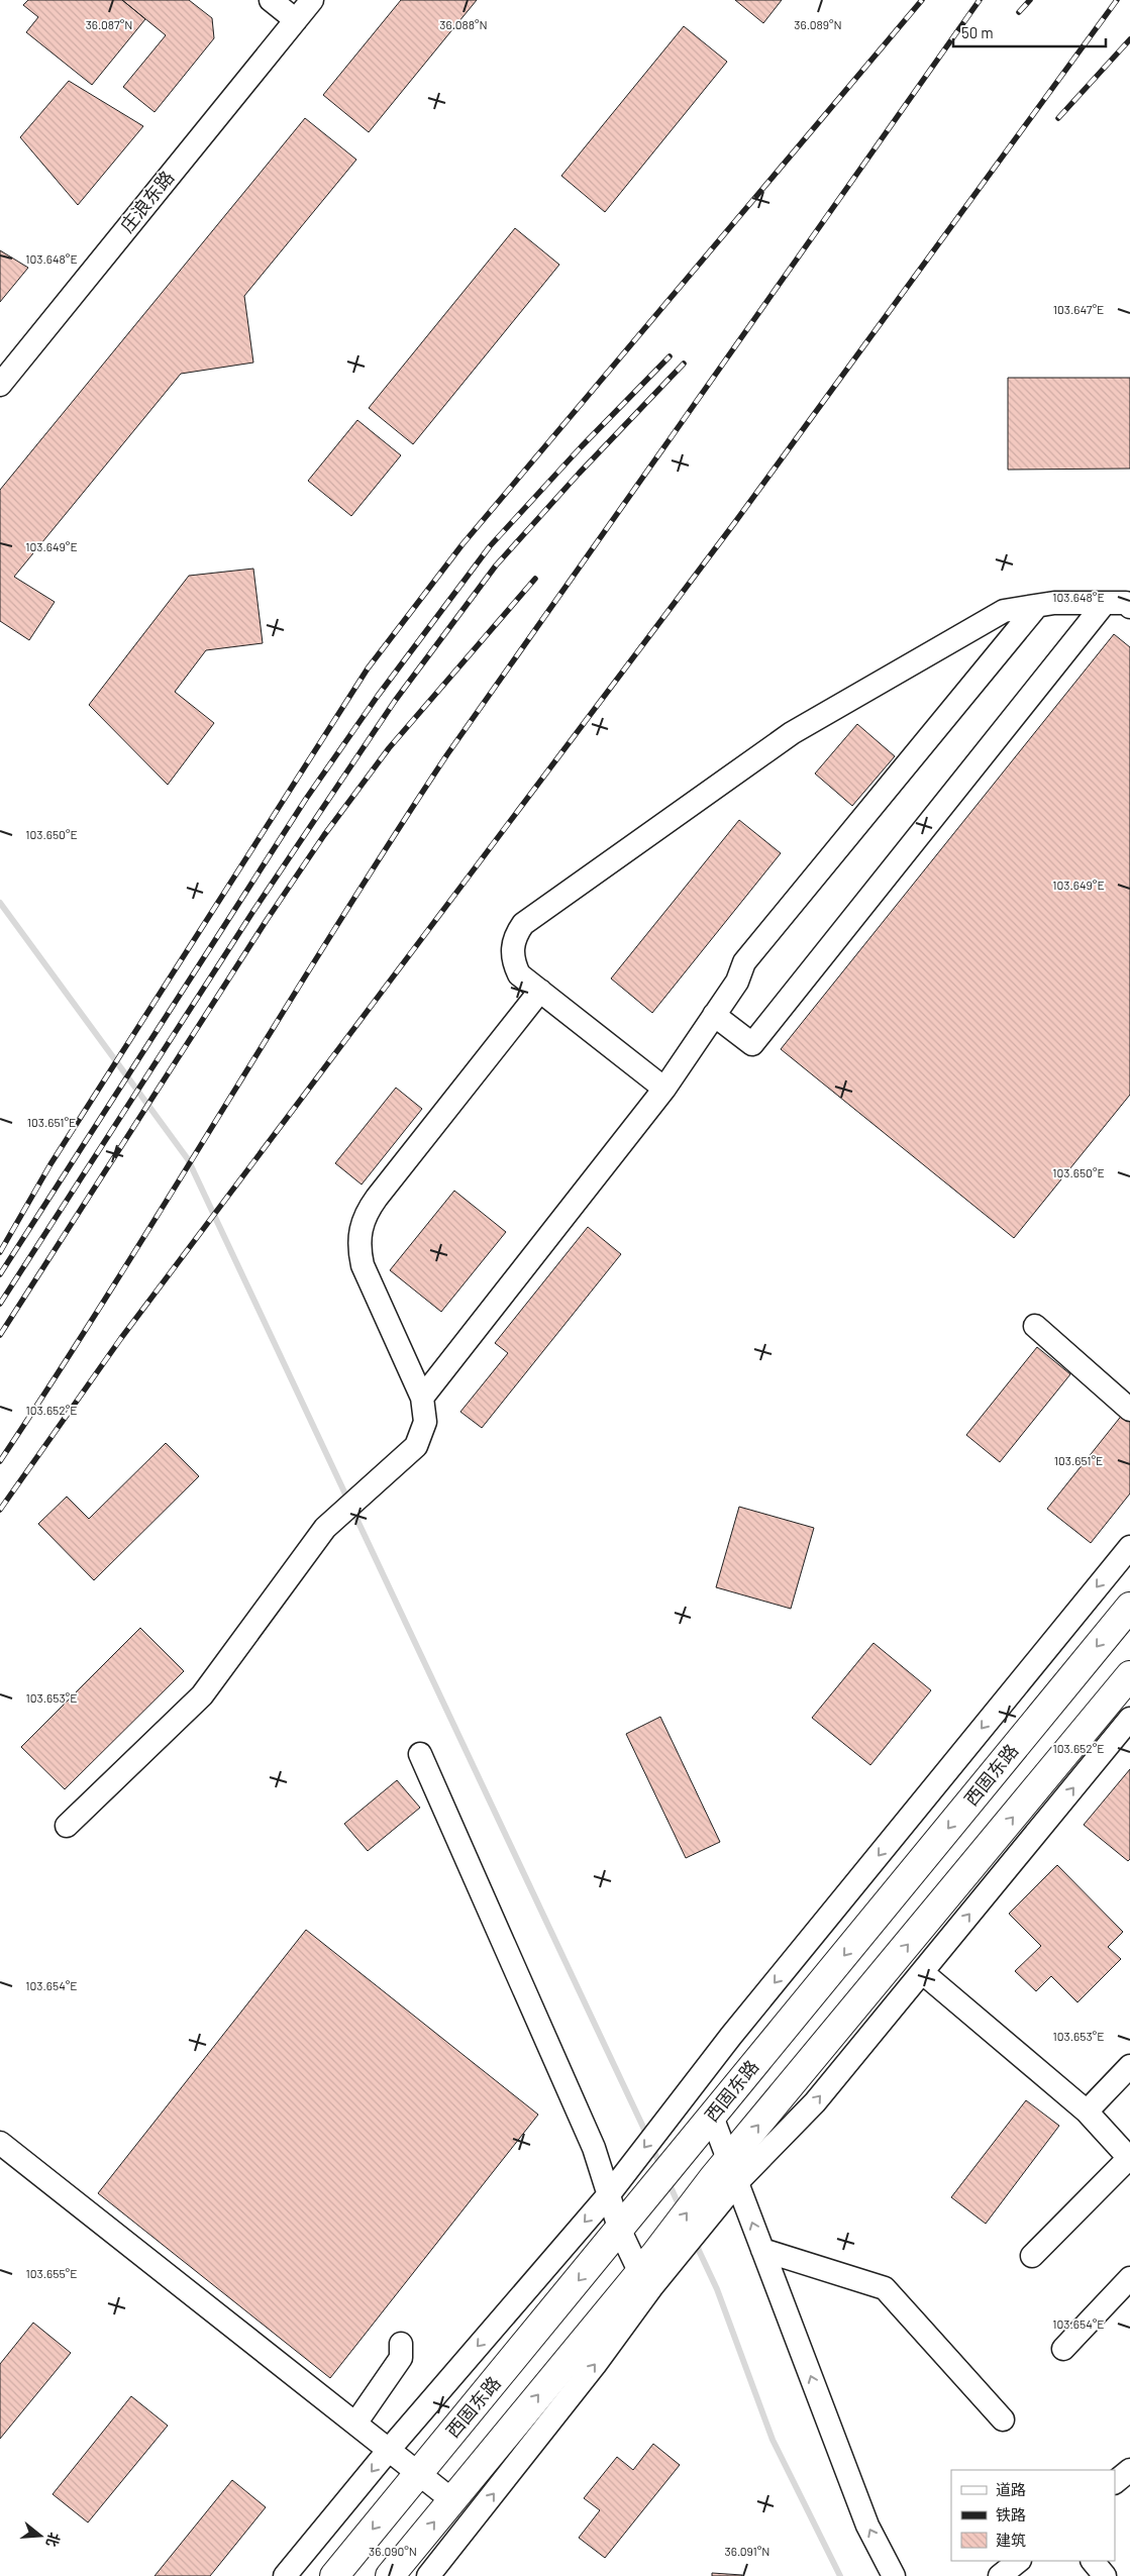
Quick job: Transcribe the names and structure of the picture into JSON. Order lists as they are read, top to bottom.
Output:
{
  "streets": {
    "main road": ["西固东路"],
    "street": ["庄浪东路"]
  },
  "legend": ["道路", "铁路", "建筑"],
  "scale_bar": "50 m",
  "north": "right",
  "coordinates": [
    "36.087°N",
    "36.088°N",
    "36.089°N",
    "103.648°E",
    "103.647°E",
    "103.649°E",
    "103.650°E",
    "103.651°E",
    "103.652°E",
    "103.653°E",
    "103.654°E",
    "103.655°E",
    "36.090°N",
    "36.091°N"
  ]
}
